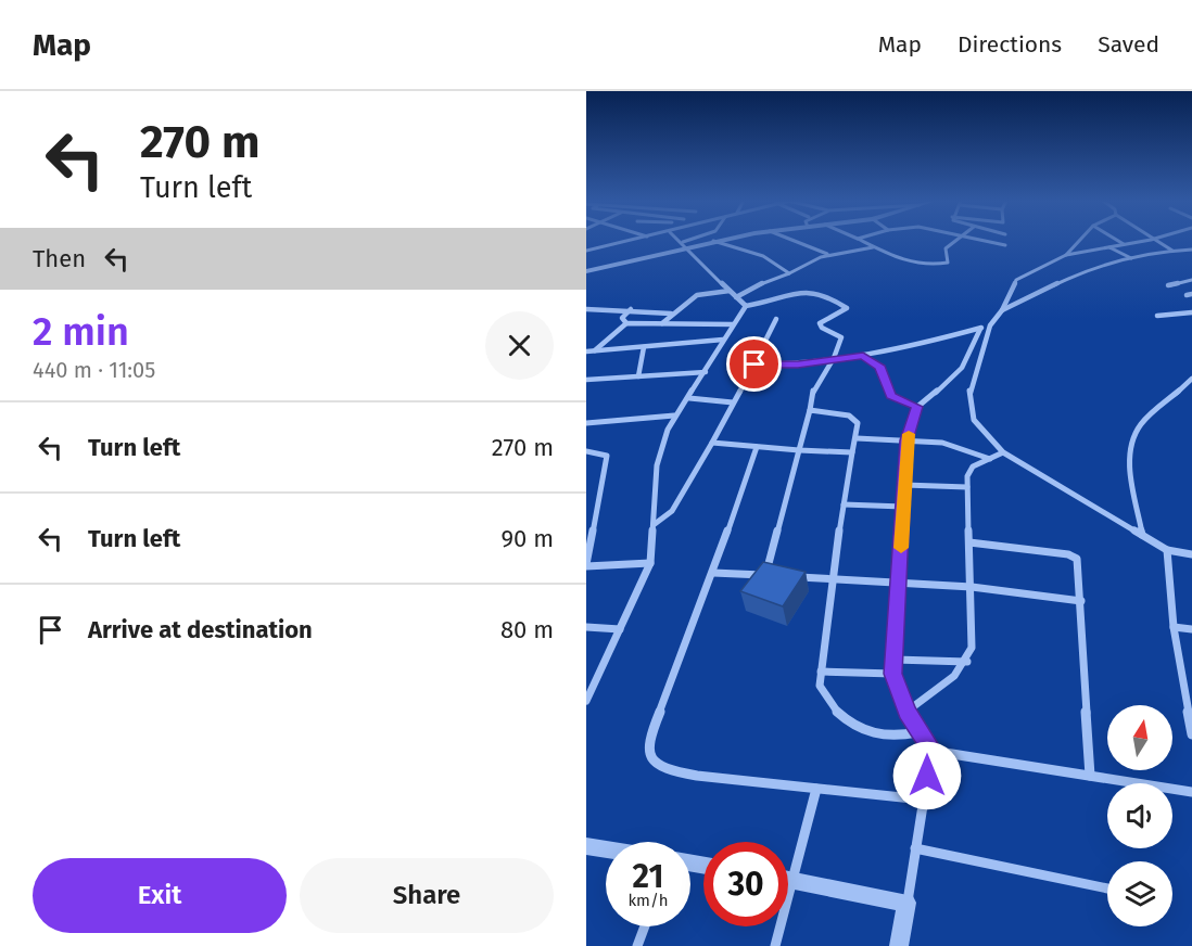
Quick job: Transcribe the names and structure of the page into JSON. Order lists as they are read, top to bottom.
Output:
{
  "north": "top",
  "page": {
    "header": "Map",
    "nav": ["Map", "Directions", "Saved"],
    "turn": ["270 m", "Turn left"],
    "then": "Then",
    "heading": ["2 min", "440 m · 11:05"],
    "list": [
      {
        "name": "Turn left",
        "value": "270 m"
      },
      {
        "name": "Turn left",
        "value": "90 m"
      },
      {
        "name": "Arrive at destination",
        "value": "80 m"
      }
    ],
    "speed": "21 km/h",
    "limit": "30",
    "buttons": ["Exit", "Share"]
  }
}
